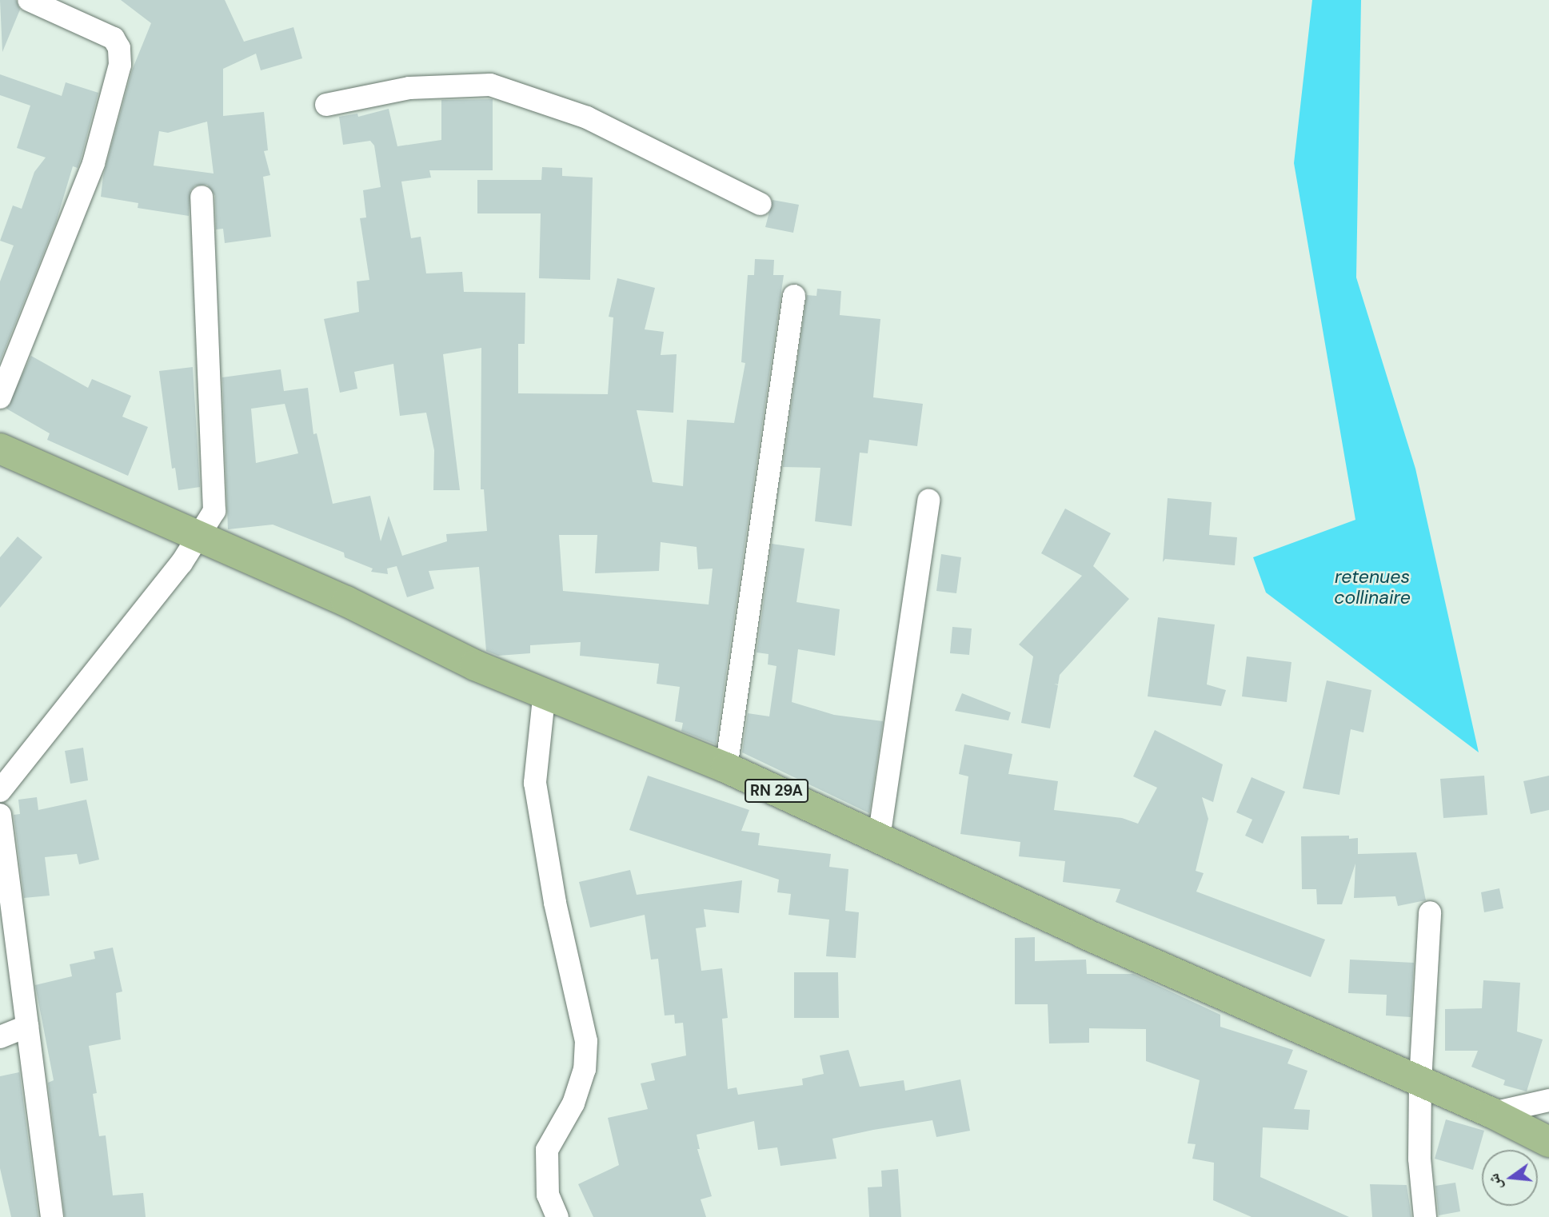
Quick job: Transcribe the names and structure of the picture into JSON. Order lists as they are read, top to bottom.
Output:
{
  "streets": {
    "main road": ["RN 29A"]
  },
  "water": ["retenues collinaire"],
  "north": "left"
}
